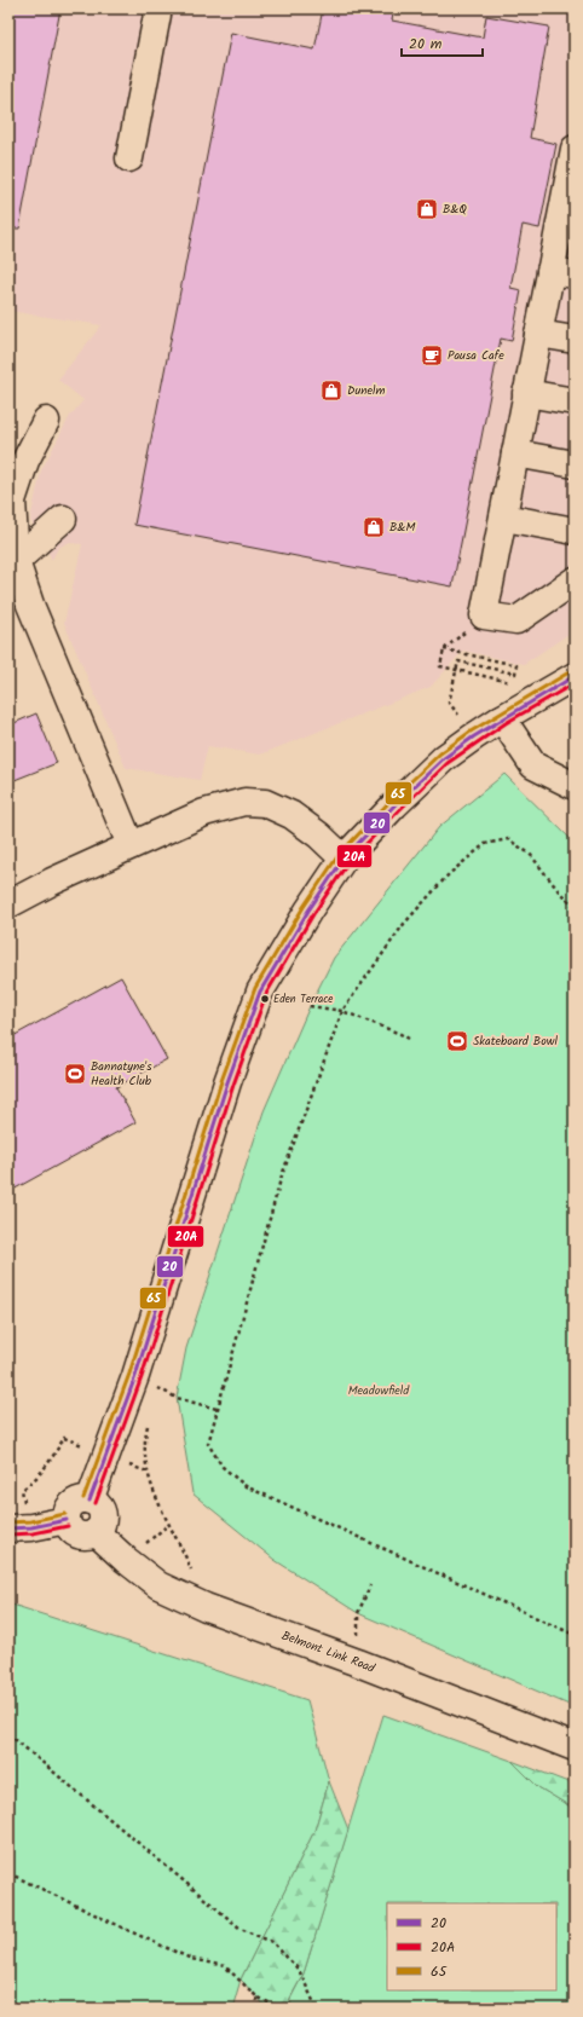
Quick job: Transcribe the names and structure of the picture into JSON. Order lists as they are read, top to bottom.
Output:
{
  "streets": {
    "street": ["Belmont Link Road"]
  },
  "parks": ["Meadowfield"],
  "places": {
    "shop": ["B&Q", "Dunelm", "B&M"],
    "cafe": ["Pausa Cafe"],
    "other": ["Eden Terrace"],
    "sports": ["Skateboard Bowl", "Bannatyne's Health Club"]
  },
  "lines": ["transit line 65", "transit line 20", "transit line 20A"],
  "legend": ["20", "20A", "65"],
  "scale_bar": "20 m"
}
